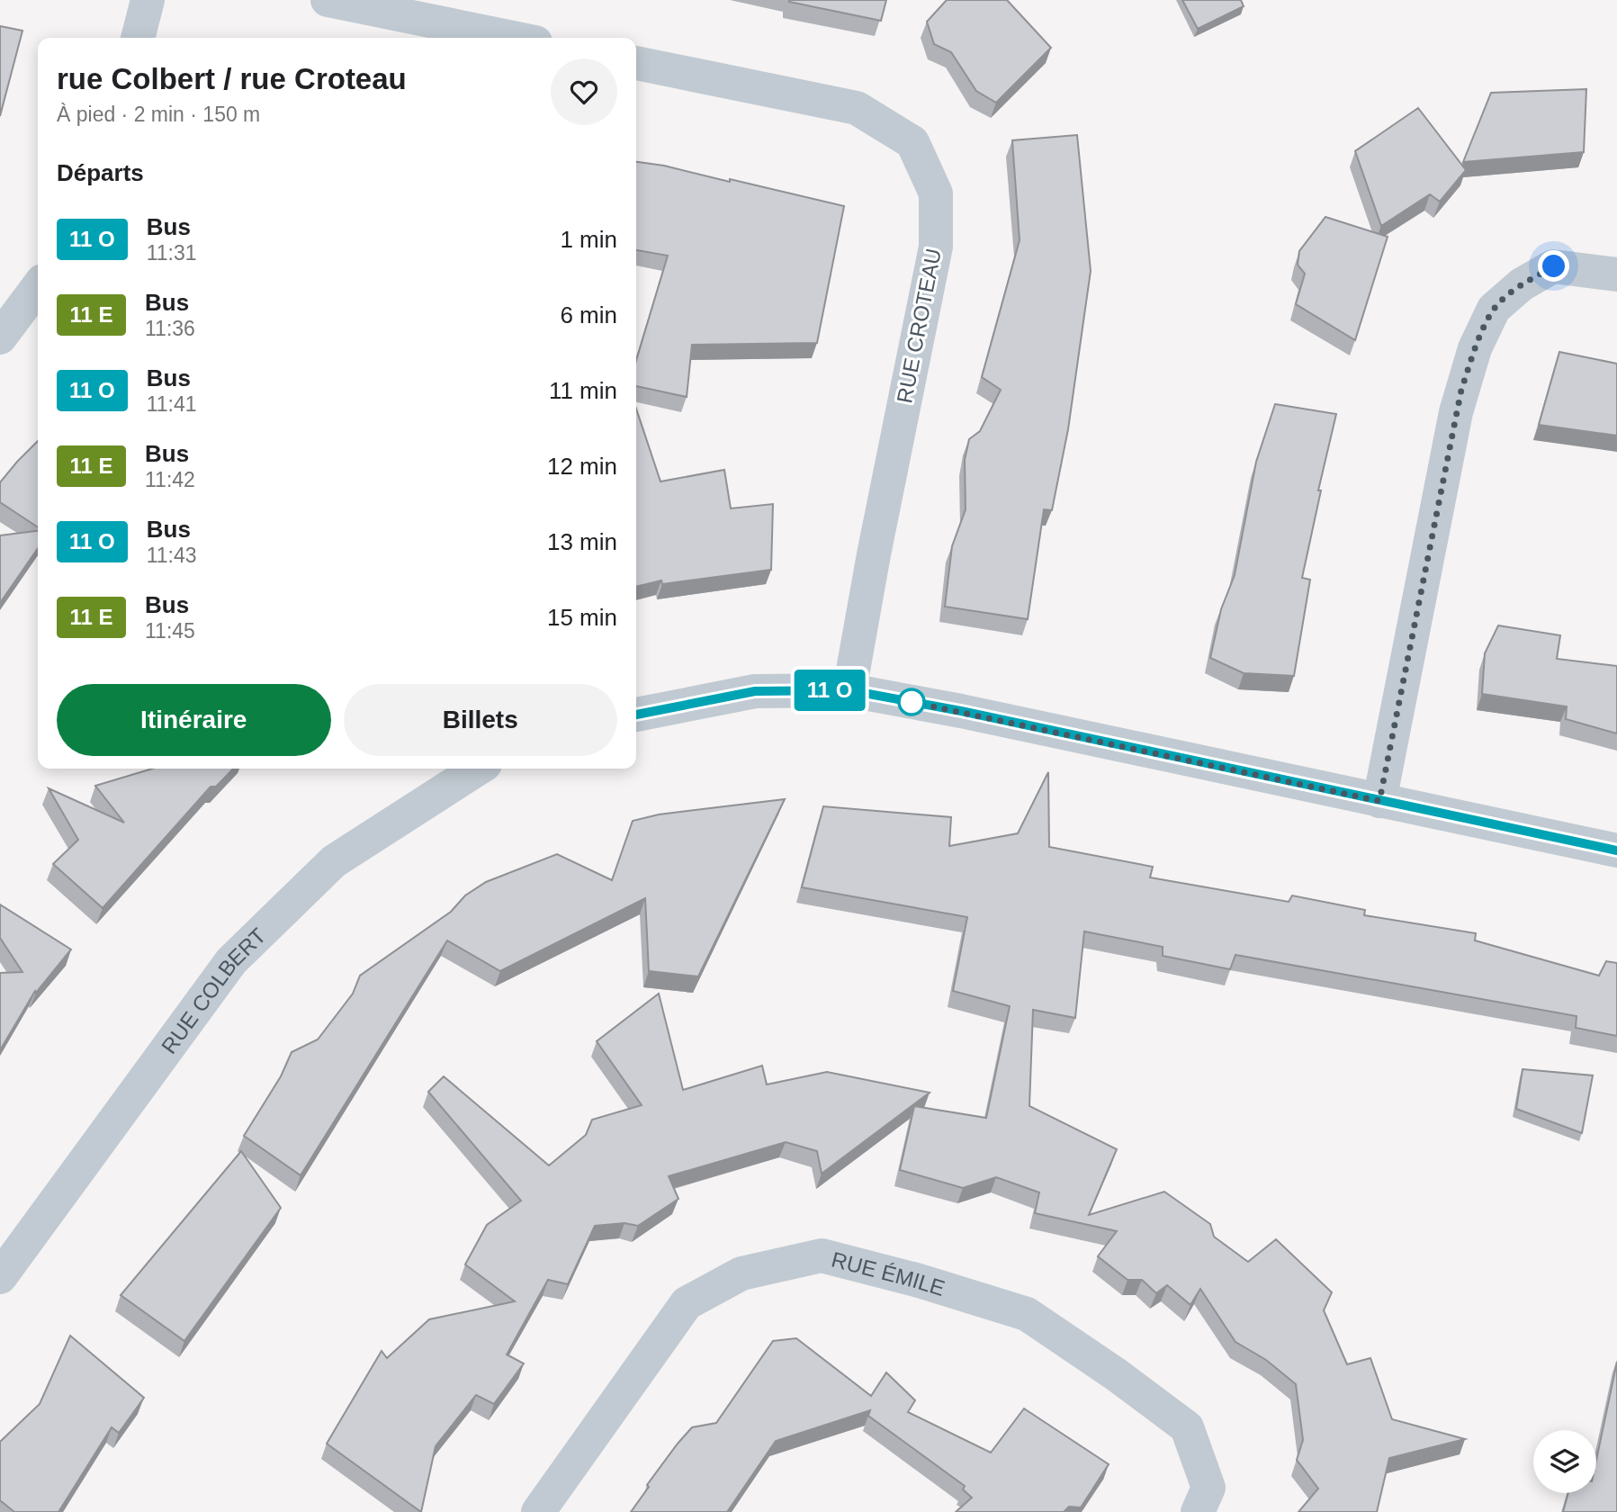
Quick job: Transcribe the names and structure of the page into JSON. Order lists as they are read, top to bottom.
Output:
{
  "streets": {
    "street": ["RUE CROTEAU", "RUE COLBERT", "RUE ÉMILE"]
  },
  "page": {
    "on_map": "11 O",
    "heading": [
      ["rue Colbert / rue Croteau", "À pied · 2 min · 150 m"],
      "Départs"
    ],
    "list": [
      {
        "mark": "11 O",
        "name": "Bus",
        "note": "11:31",
        "value": "1 min"
      },
      {
        "mark": "11 E",
        "name": "Bus",
        "note": "11:36",
        "value": "6 min"
      },
      {
        "mark": "11 O",
        "name": "Bus",
        "note": "11:41",
        "value": "11 min"
      },
      {
        "mark": "11 E",
        "name": "Bus",
        "note": "11:42",
        "value": "12 min"
      },
      {
        "mark": "11 O",
        "name": "Bus",
        "note": "11:43",
        "value": "13 min"
      },
      {
        "mark": "11 E",
        "name": "Bus",
        "note": "11:45",
        "value": "15 min"
      }
    ],
    "buttons": ["Itinéraire", "Billets"]
  }
}
